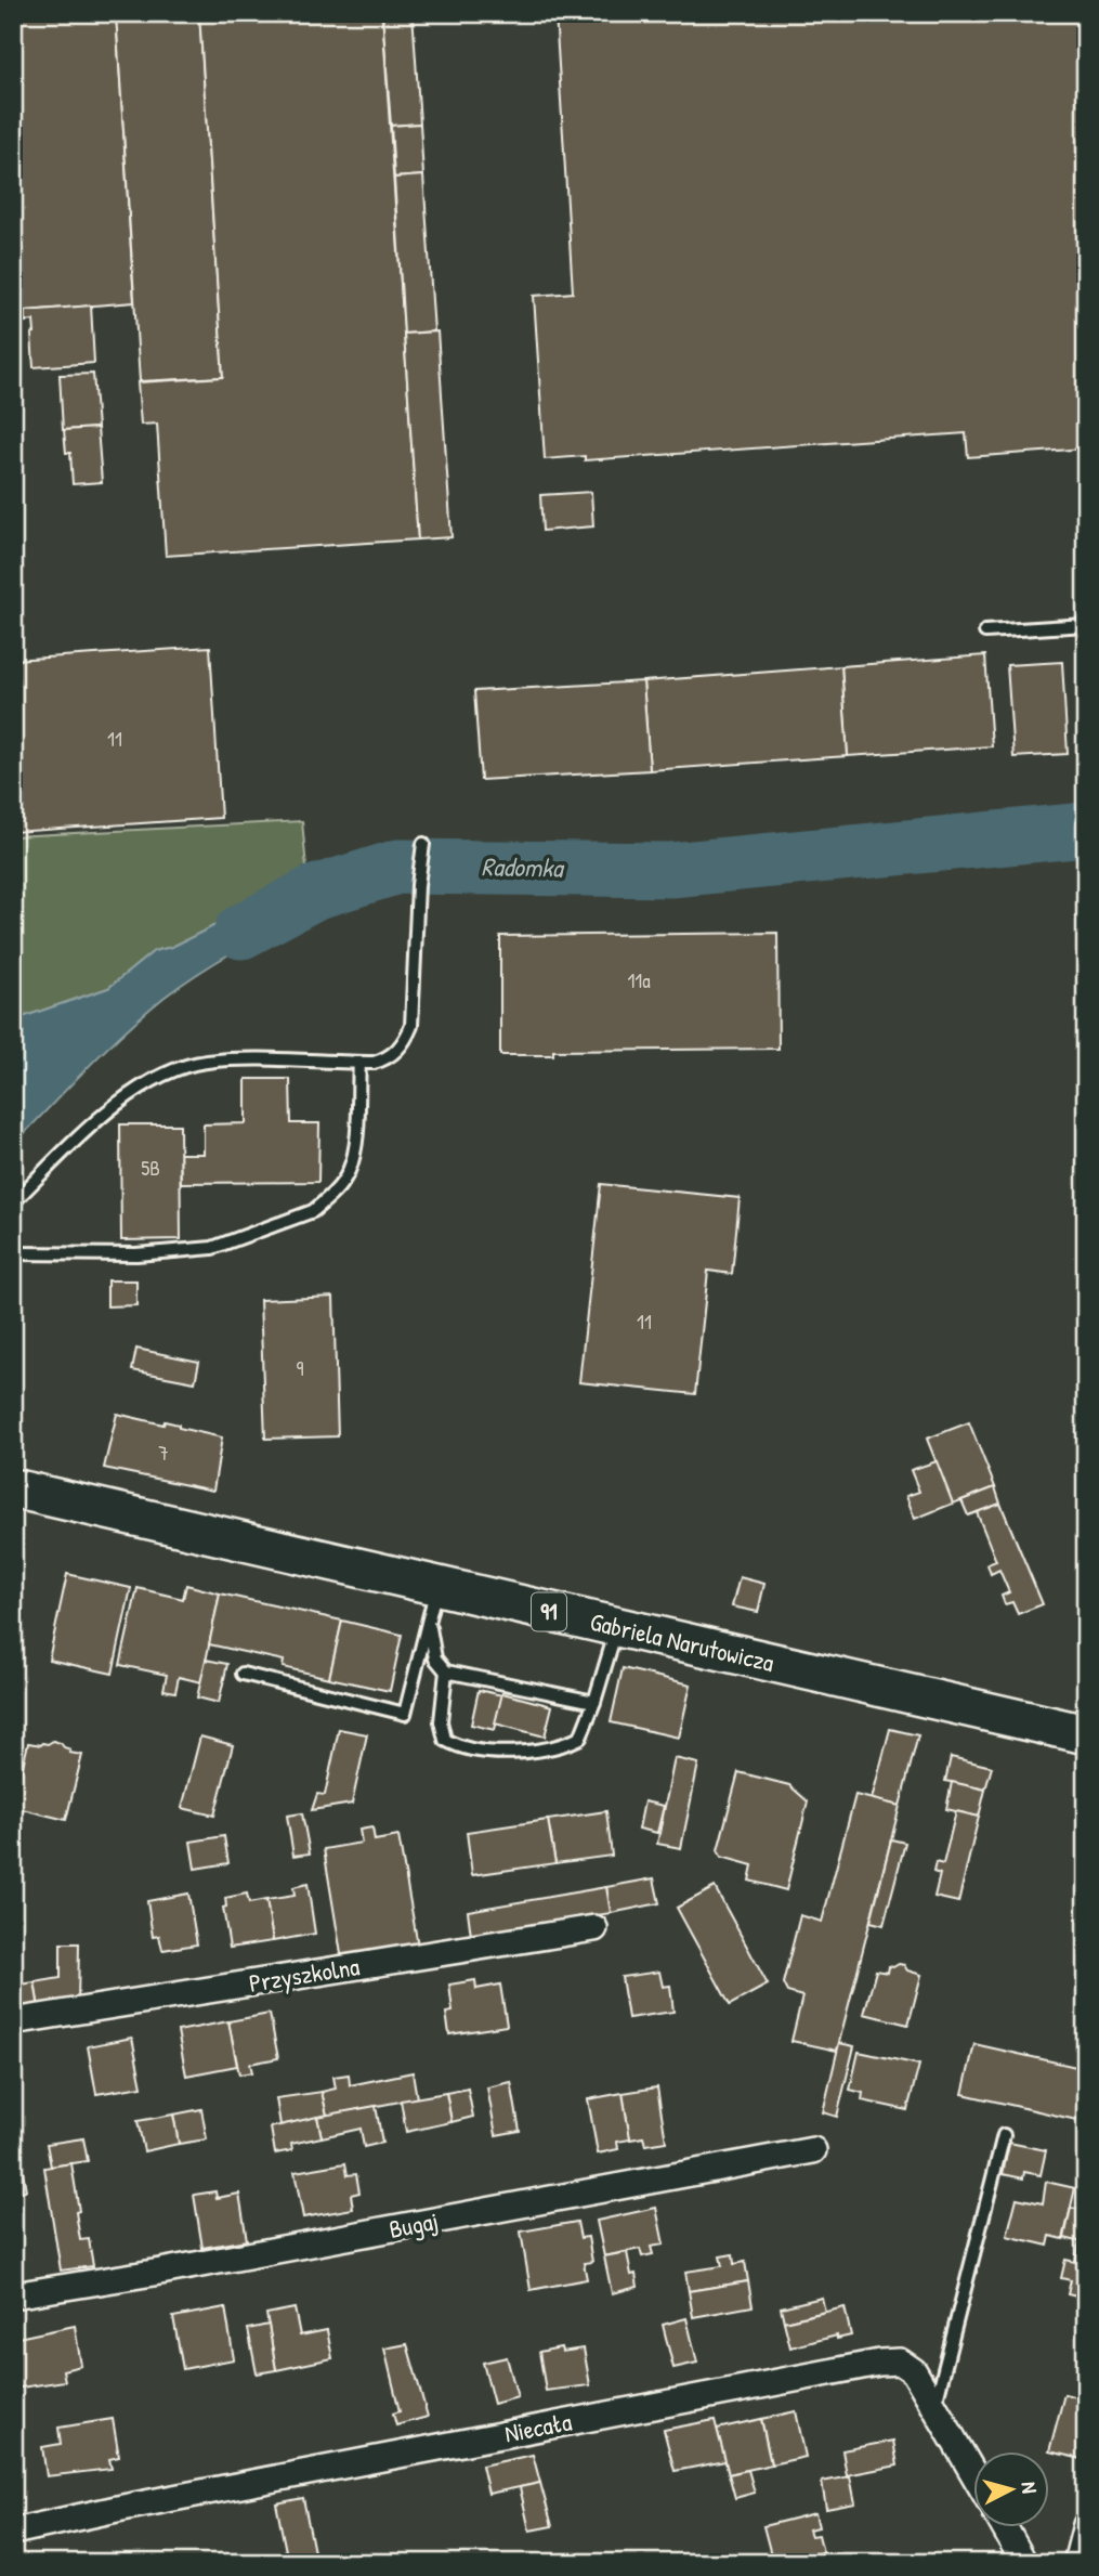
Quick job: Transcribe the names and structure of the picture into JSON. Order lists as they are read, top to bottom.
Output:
{
  "streets": {
    "main road": ["91", "Gabriela Narutowicza"],
    "street": ["Przyszkolna", "Bugaj", "Niecała"]
  },
  "water": ["Radomka"],
  "house_numbers": [
    "11",
    "11a",
    "5B",
    "11",
    "9",
    "7"
  ],
  "north": "right"
}
